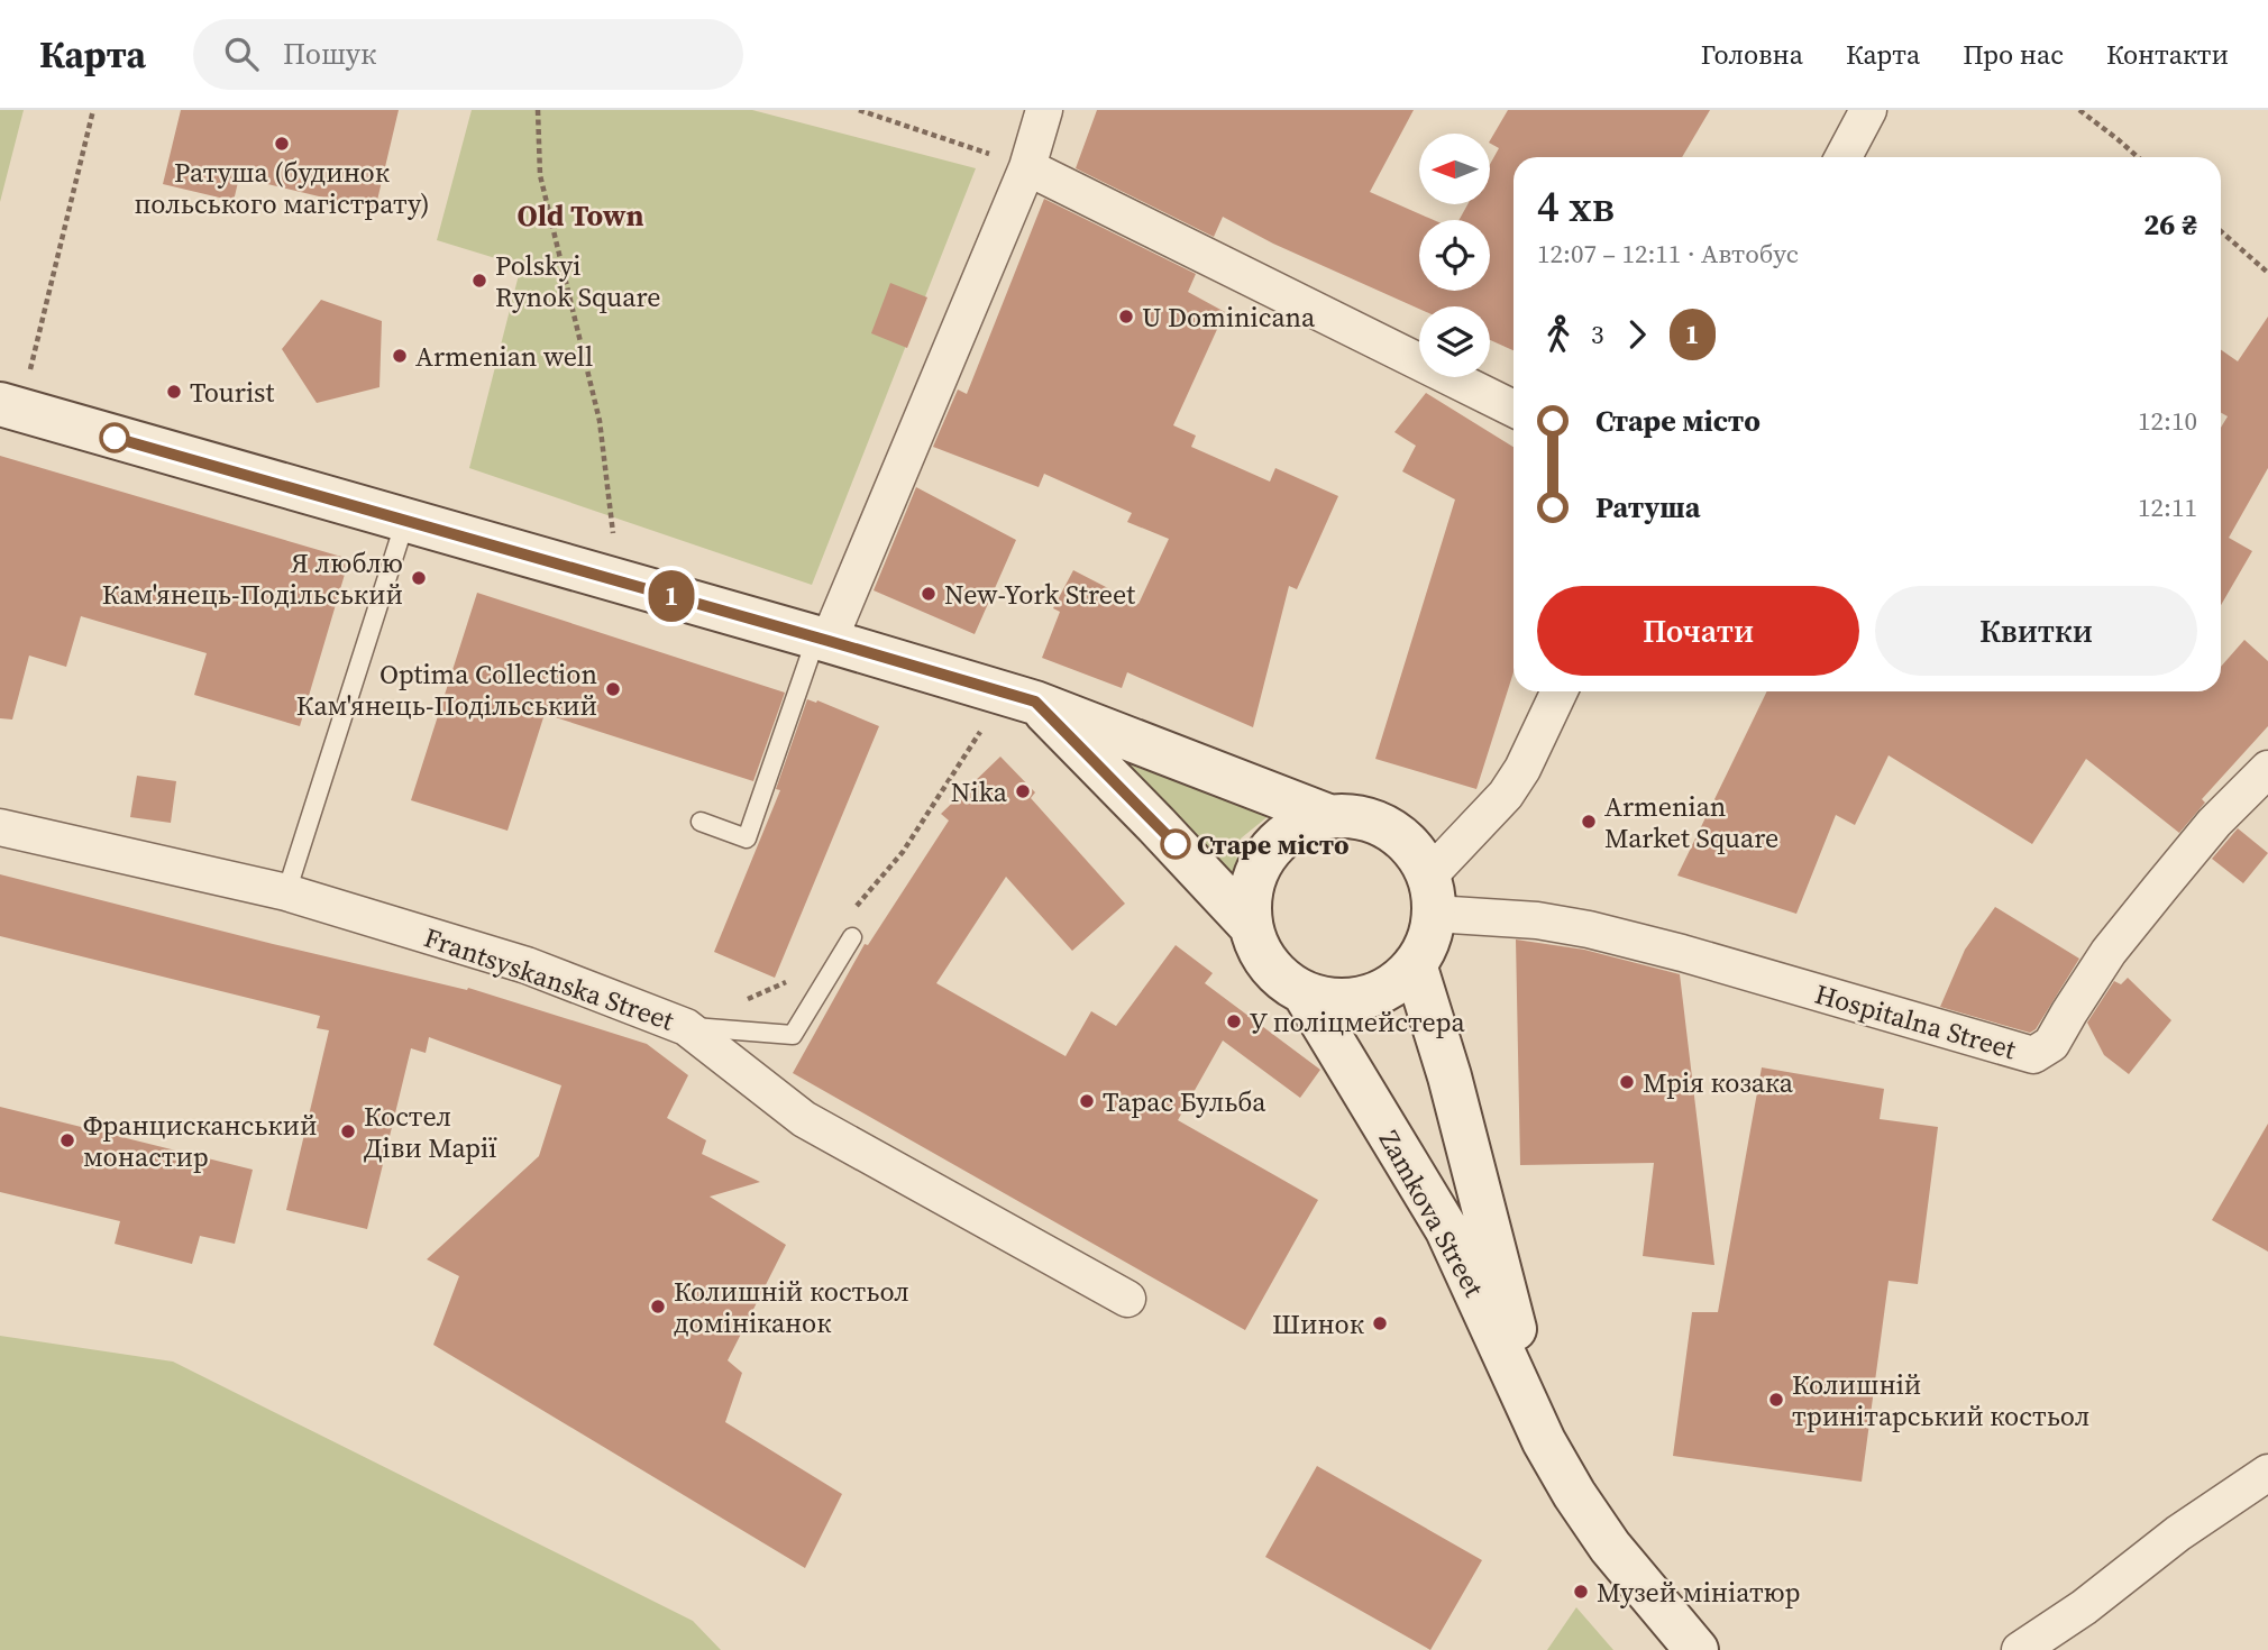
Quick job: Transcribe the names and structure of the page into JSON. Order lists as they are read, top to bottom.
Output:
{
  "streets": {
    "main road": ["Zamkova Street"],
    "street": ["Frantsyskanska Street", "Hospitalna Street"]
  },
  "crossings": [
    ["Hospitalna Street", "Zamkova Street"]
  ],
  "districts": ["Old Town"],
  "places": [
    "Ратуша (будинок польського магістрату)",
    "Polskyi Rynok Square",
    "U Dominicana",
    "Armenian well",
    "Tourist",
    "Я люблю Кам'янець-Подільський",
    "New-York Street",
    "Optima Collection Кам'янець-Подільський",
    "Nika",
    "Armenian Market Square",
    "Старе місто",
    "У поліцмейстера",
    "Мрія козака",
    "Тарас Бульба",
    "Костел Діви Марії",
    "Францисканський монастир",
    "Колишній костьол домініканок",
    "Шинок",
    "Колишній тринітарський костьол",
    "Музей мініатюр"
  ],
  "lines": ["bus line 1"],
  "north": "left",
  "page": {
    "header": "Карта",
    "search": "Пошук",
    "nav": [
      "Головна",
      "Карта",
      "Про нас",
      "Контакти"
    ],
    "on_map": "1",
    "heading": ["4 хв", "12:07 – 12:11 · Автобус", "26 ₴"],
    "legs": ["3", "1"],
    "list": [
      {
        "name": "Старе місто",
        "value": "12:10"
      },
      {
        "name": "Ратуша",
        "value": "12:11"
      }
    ],
    "buttons": ["Почати", "Квитки"]
  }
}
